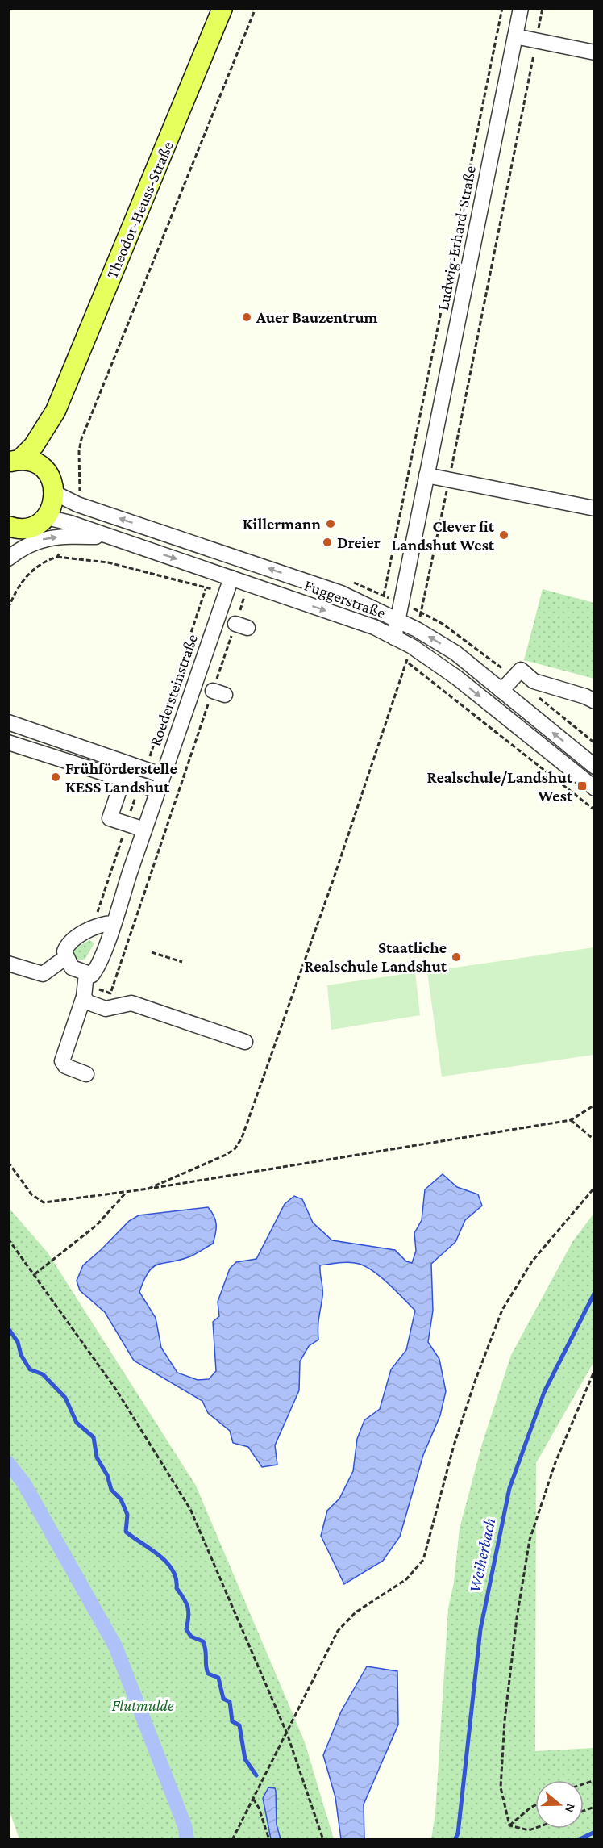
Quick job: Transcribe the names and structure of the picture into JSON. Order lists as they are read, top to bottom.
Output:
{
  "streets": {
    "main road": ["Theodor-Heuss-Straße"],
    "street": ["Ludwig-Erhard-Straße", "Fuggerstraße", "Roedersteinstraße"]
  },
  "crossings": [
    ["Theodor-Heuss-Straße", "Fuggerstraße"],
    ["Ludwig-Erhard-Straße", "Fuggerstraße"],
    ["Fuggerstraße", "Roedersteinstraße"]
  ],
  "water": ["Weiherbach"],
  "parks": ["Flutmulde"],
  "places": {
    "other": [
      "Auer Bauzentrum",
      "Killermann",
      "Clever fit Landshut West",
      "Dreier",
      "Frühförderstelle KESS Landshut",
      "Staatliche Realschule Landshut"
    ],
    "transit": ["Realschule/Landshut West"]
  },
  "north": "right"
}
